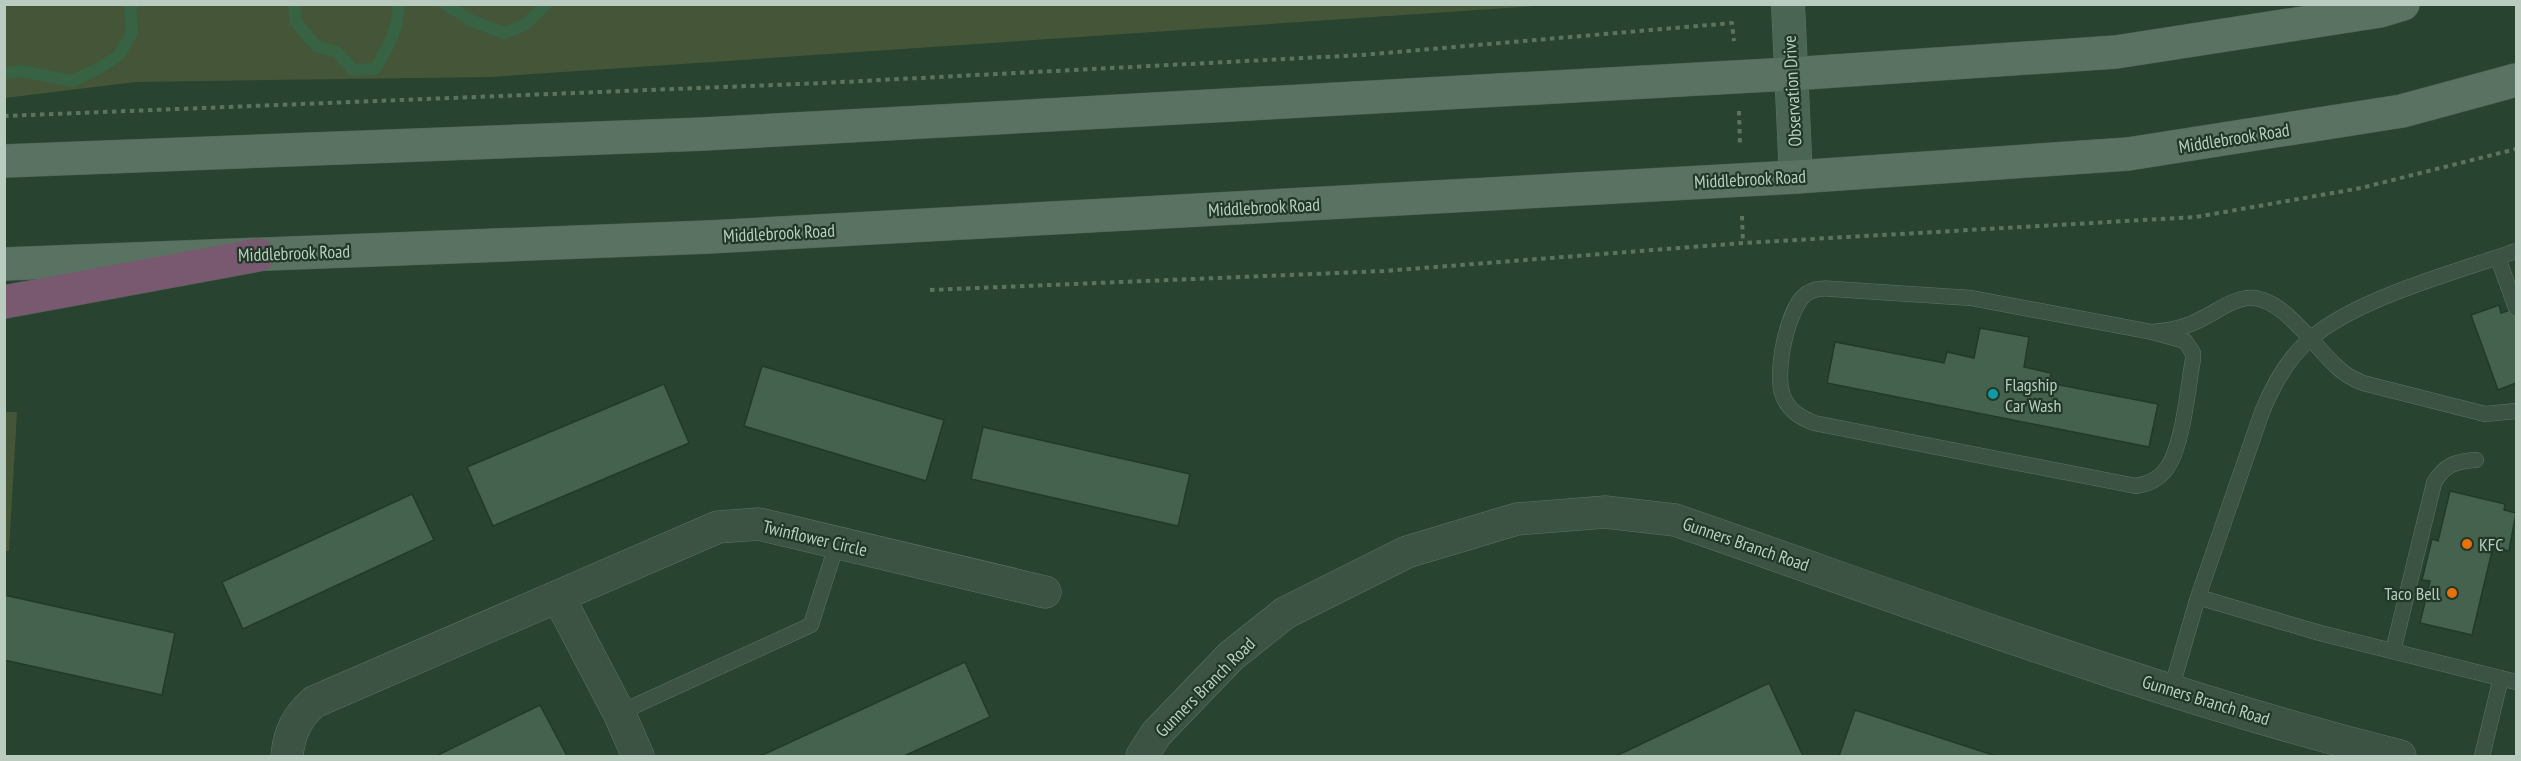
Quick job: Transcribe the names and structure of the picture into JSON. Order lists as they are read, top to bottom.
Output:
{
  "streets": {
    "main road": ["Middlebrook Road"],
    "street": ["Observation Drive", "Twinflower Circle", "Gunners Branch Road"]
  },
  "crossings": [
    ["Observation Drive", "Middlebrook Road"]
  ],
  "places": ["Flagship Car Wash", "KFC", "Taco Bell"]
}
